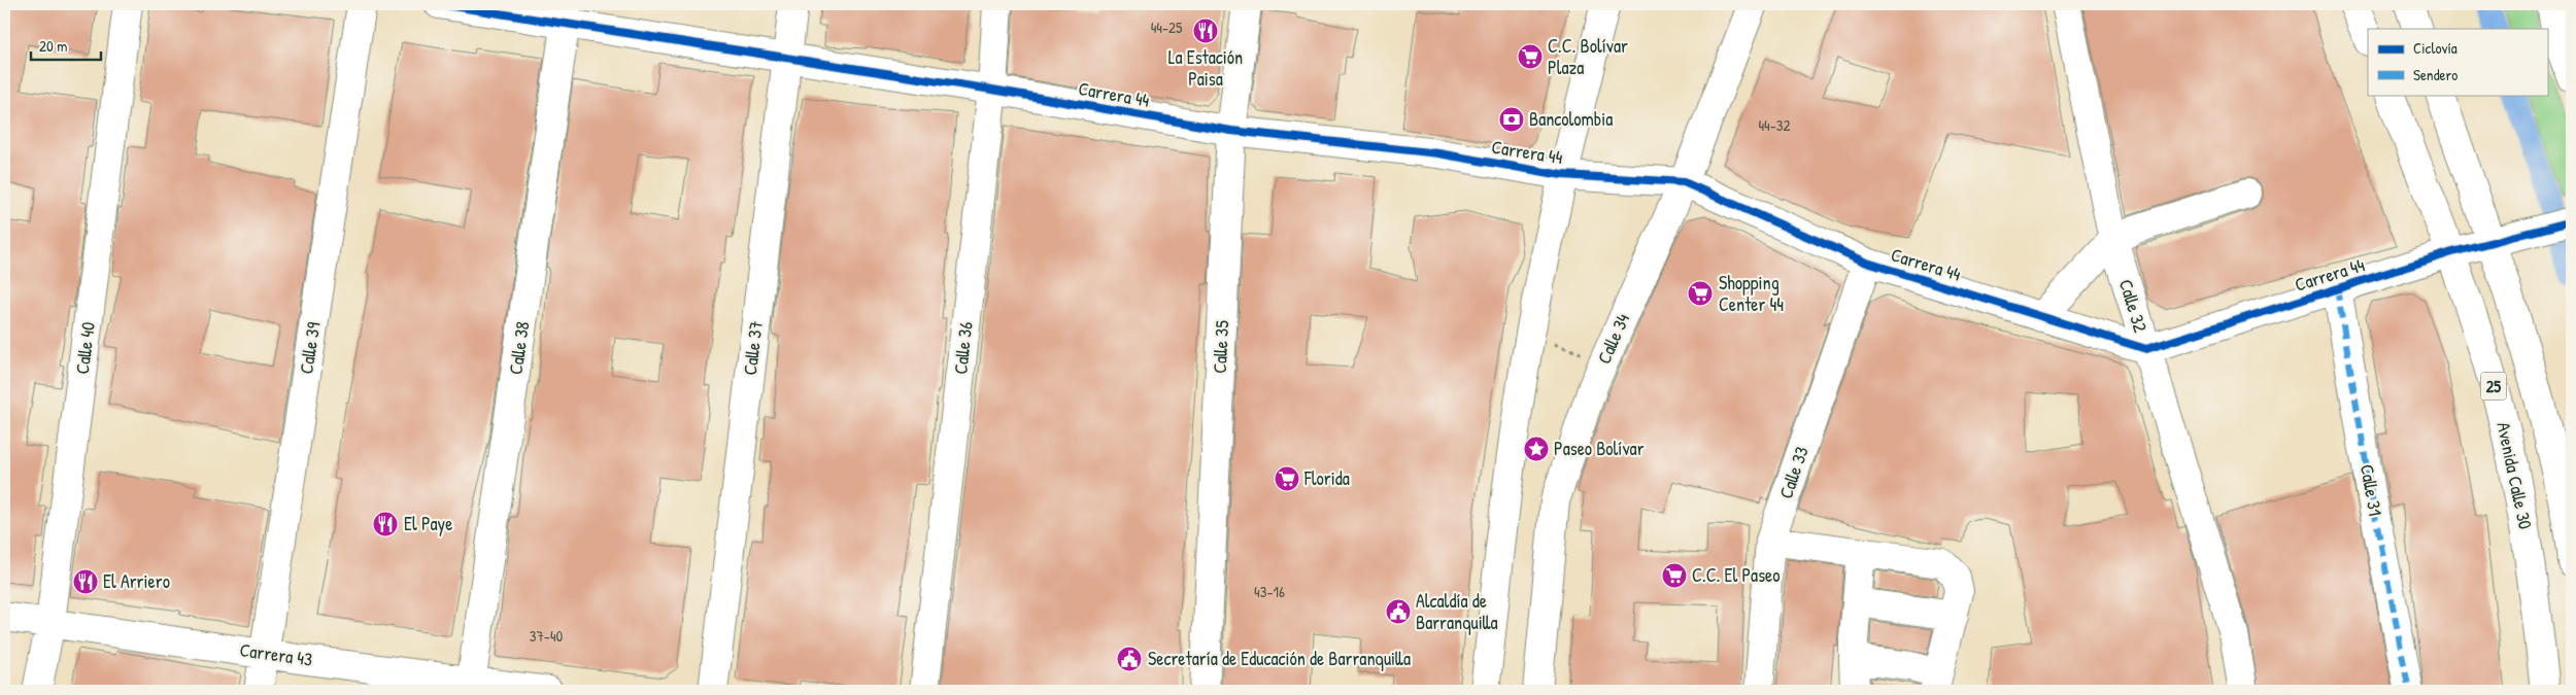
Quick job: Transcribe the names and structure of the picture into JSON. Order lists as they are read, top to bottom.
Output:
{
  "streets": {
    "main road": [
      "Carrera 44",
      "Calle 32",
      "Calle 34",
      "Calle 35",
      "Calle 40",
      "Calle 39",
      "Calle 38",
      "Calle 37",
      "Calle 36",
      "25",
      "Calle 33",
      "Avenida Calle 30",
      "Calle 31",
      "Carrera 43"
    ]
  },
  "crossings": [
    ["Carrera 44", "Calle 32"],
    ["Carrera 44", "Calle 34"],
    ["Carrera 44", "Calle 35"],
    ["Carrera 44", "Calle 38"],
    ["Carrera 44", "Calle 37"],
    ["Carrera 44", "Calle 36"],
    ["Carrera 44", "25"],
    ["Carrera 44", "Calle 33"],
    ["Carrera 44", "Avenida Calle 30"],
    ["Carrera 44", "Calle 31"],
    ["Calle 40", "Carrera 43"],
    ["Calle 39", "Carrera 43"],
    ["Calle 38", "Carrera 43"]
  ],
  "places": {
    "restaurant": ["La Estación Paisa", "El Paye", "El Arriero"],
    "supermarket": [
      "C.C. Bolívar Plaza",
      "Shopping Center 44",
      "Florida",
      "C.C. El Paseo"
    ],
    "bank": ["Bancolombia"],
    "place": ["Paseo Bolívar"],
    "public building": ["Alcaldía de Barranquilla", "Secretaría de Educación de Barranquilla"]
  },
  "house_numbers": [
    "44-25",
    "44-32",
    "43-16",
    "37-40"
  ],
  "legend": ["Ciclovía", "Sendero"],
  "scale_bar": "20 m"
}
